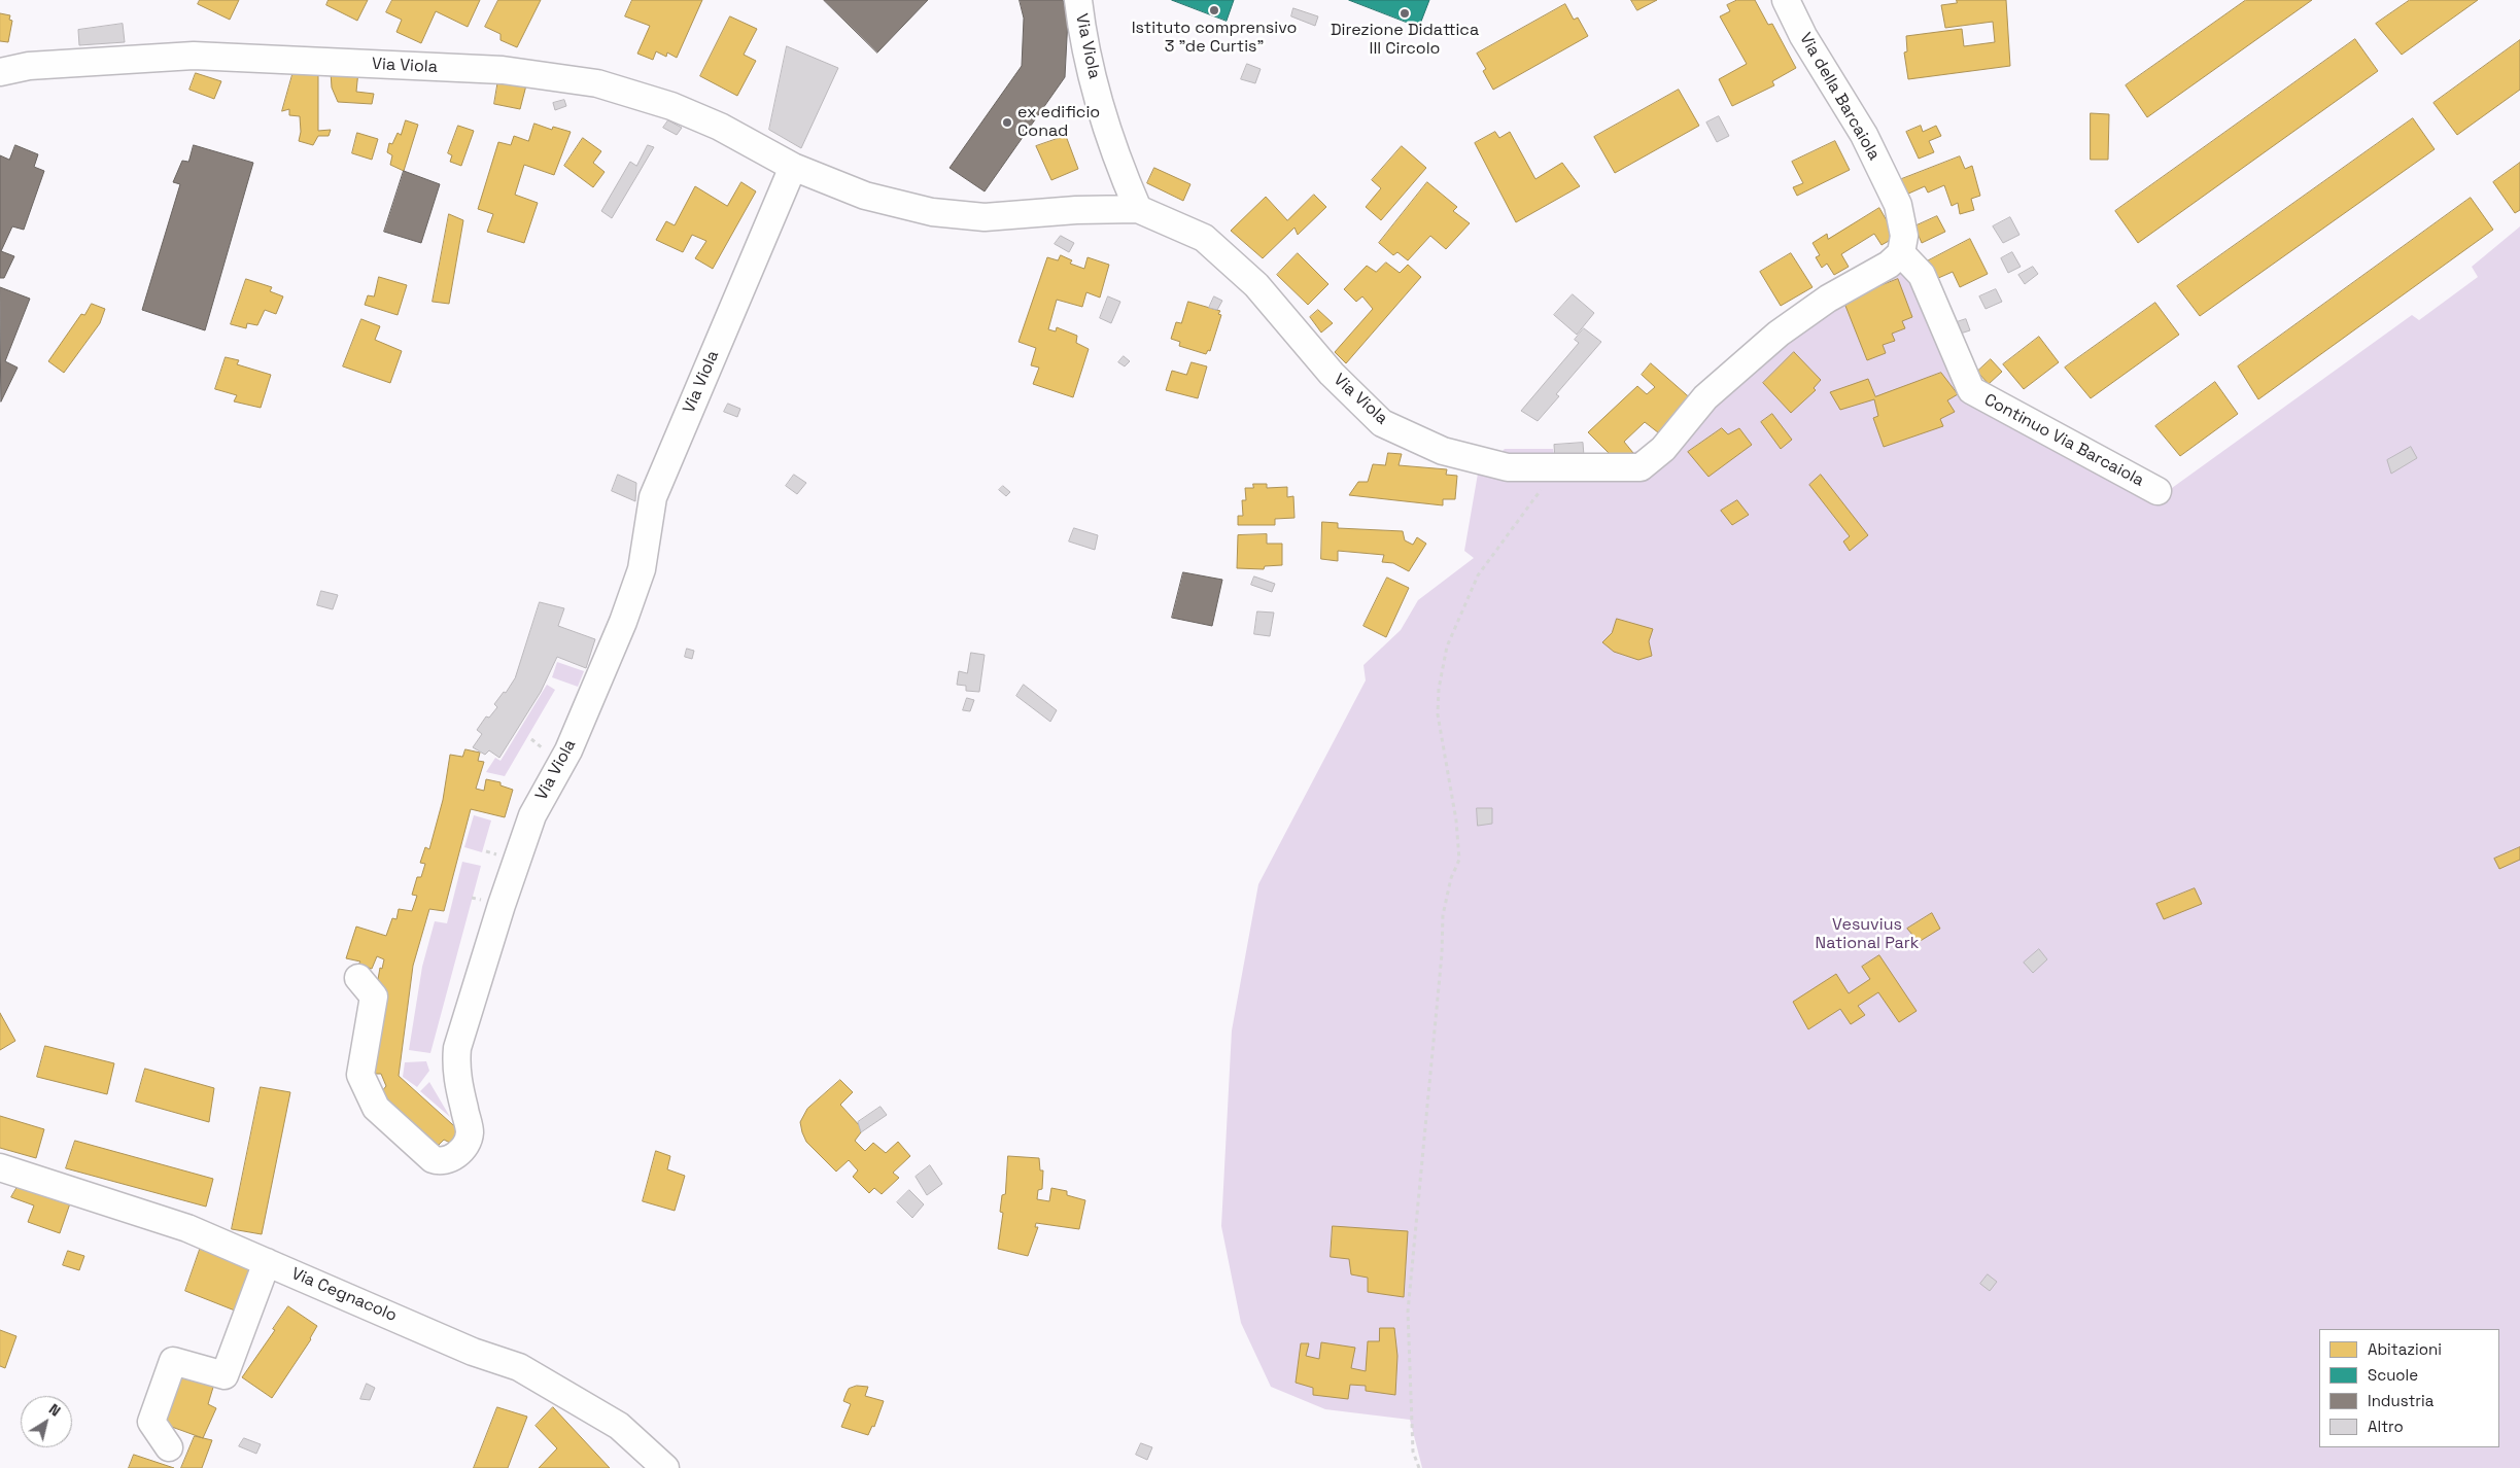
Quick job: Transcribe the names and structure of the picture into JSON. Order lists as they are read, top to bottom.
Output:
{
  "streets": {
    "street": [
      "Via Viola",
      "Via della Barcaiola",
      "Continuo Via Barcaiola",
      "Via Cegnacolo"
    ]
  },
  "crossings": [
    ["Via Viola", "Via della Barcaiola"],
    ["Via Viola", "Continuo Via Barcaiola"],
    ["Via della Barcaiola", "Continuo Via Barcaiola"]
  ],
  "parks": ["Vesuvius National Park"],
  "places": ["Istituto comprensivo 3 \"de Curtis\"", "Direzione Didattica III Circolo", "ex edificio Conad"],
  "legend": [
    "Abitazioni",
    "Scuole",
    "Industria",
    "Altro"
  ],
  "north": "top right"
}
